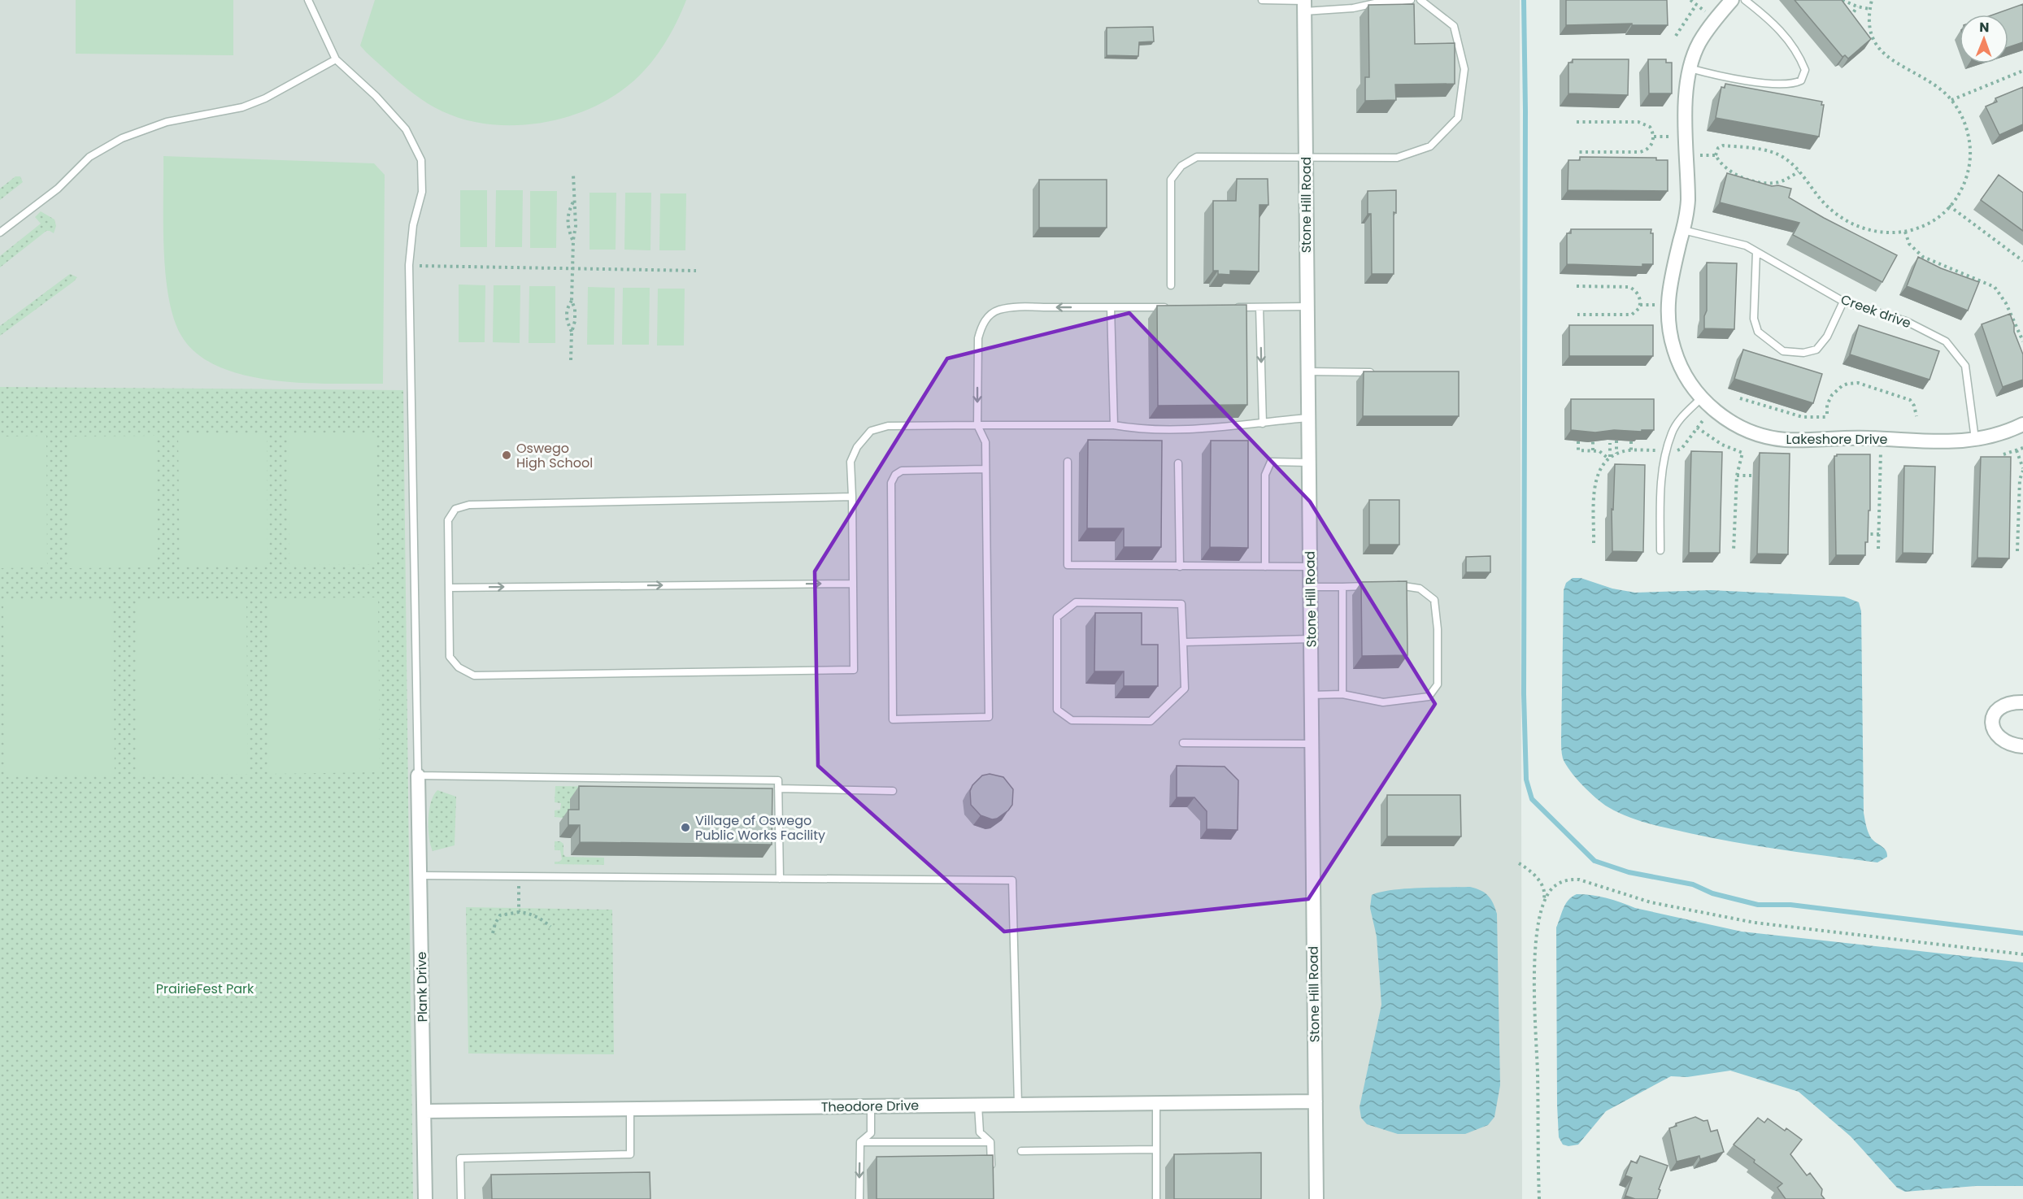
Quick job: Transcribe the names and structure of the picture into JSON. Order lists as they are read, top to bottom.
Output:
{
  "streets": {
    "street": [
      "Stone Hill Road",
      "Lakeshore Drive",
      "Plank Drive",
      "Theodore Drive"
    ],
    "lane": ["Creek drive"]
  },
  "crossings": [
    ["Stone Hill Road", "Theodore Drive"],
    ["Creek drive", "Lakeshore Drive"],
    ["Plank Drive", "Theodore Drive"]
  ],
  "parks": ["PrairieFest Park"],
  "places": ["Oswego High School", "Village of Oswego Public Works Facility"],
  "north": "top"
}
